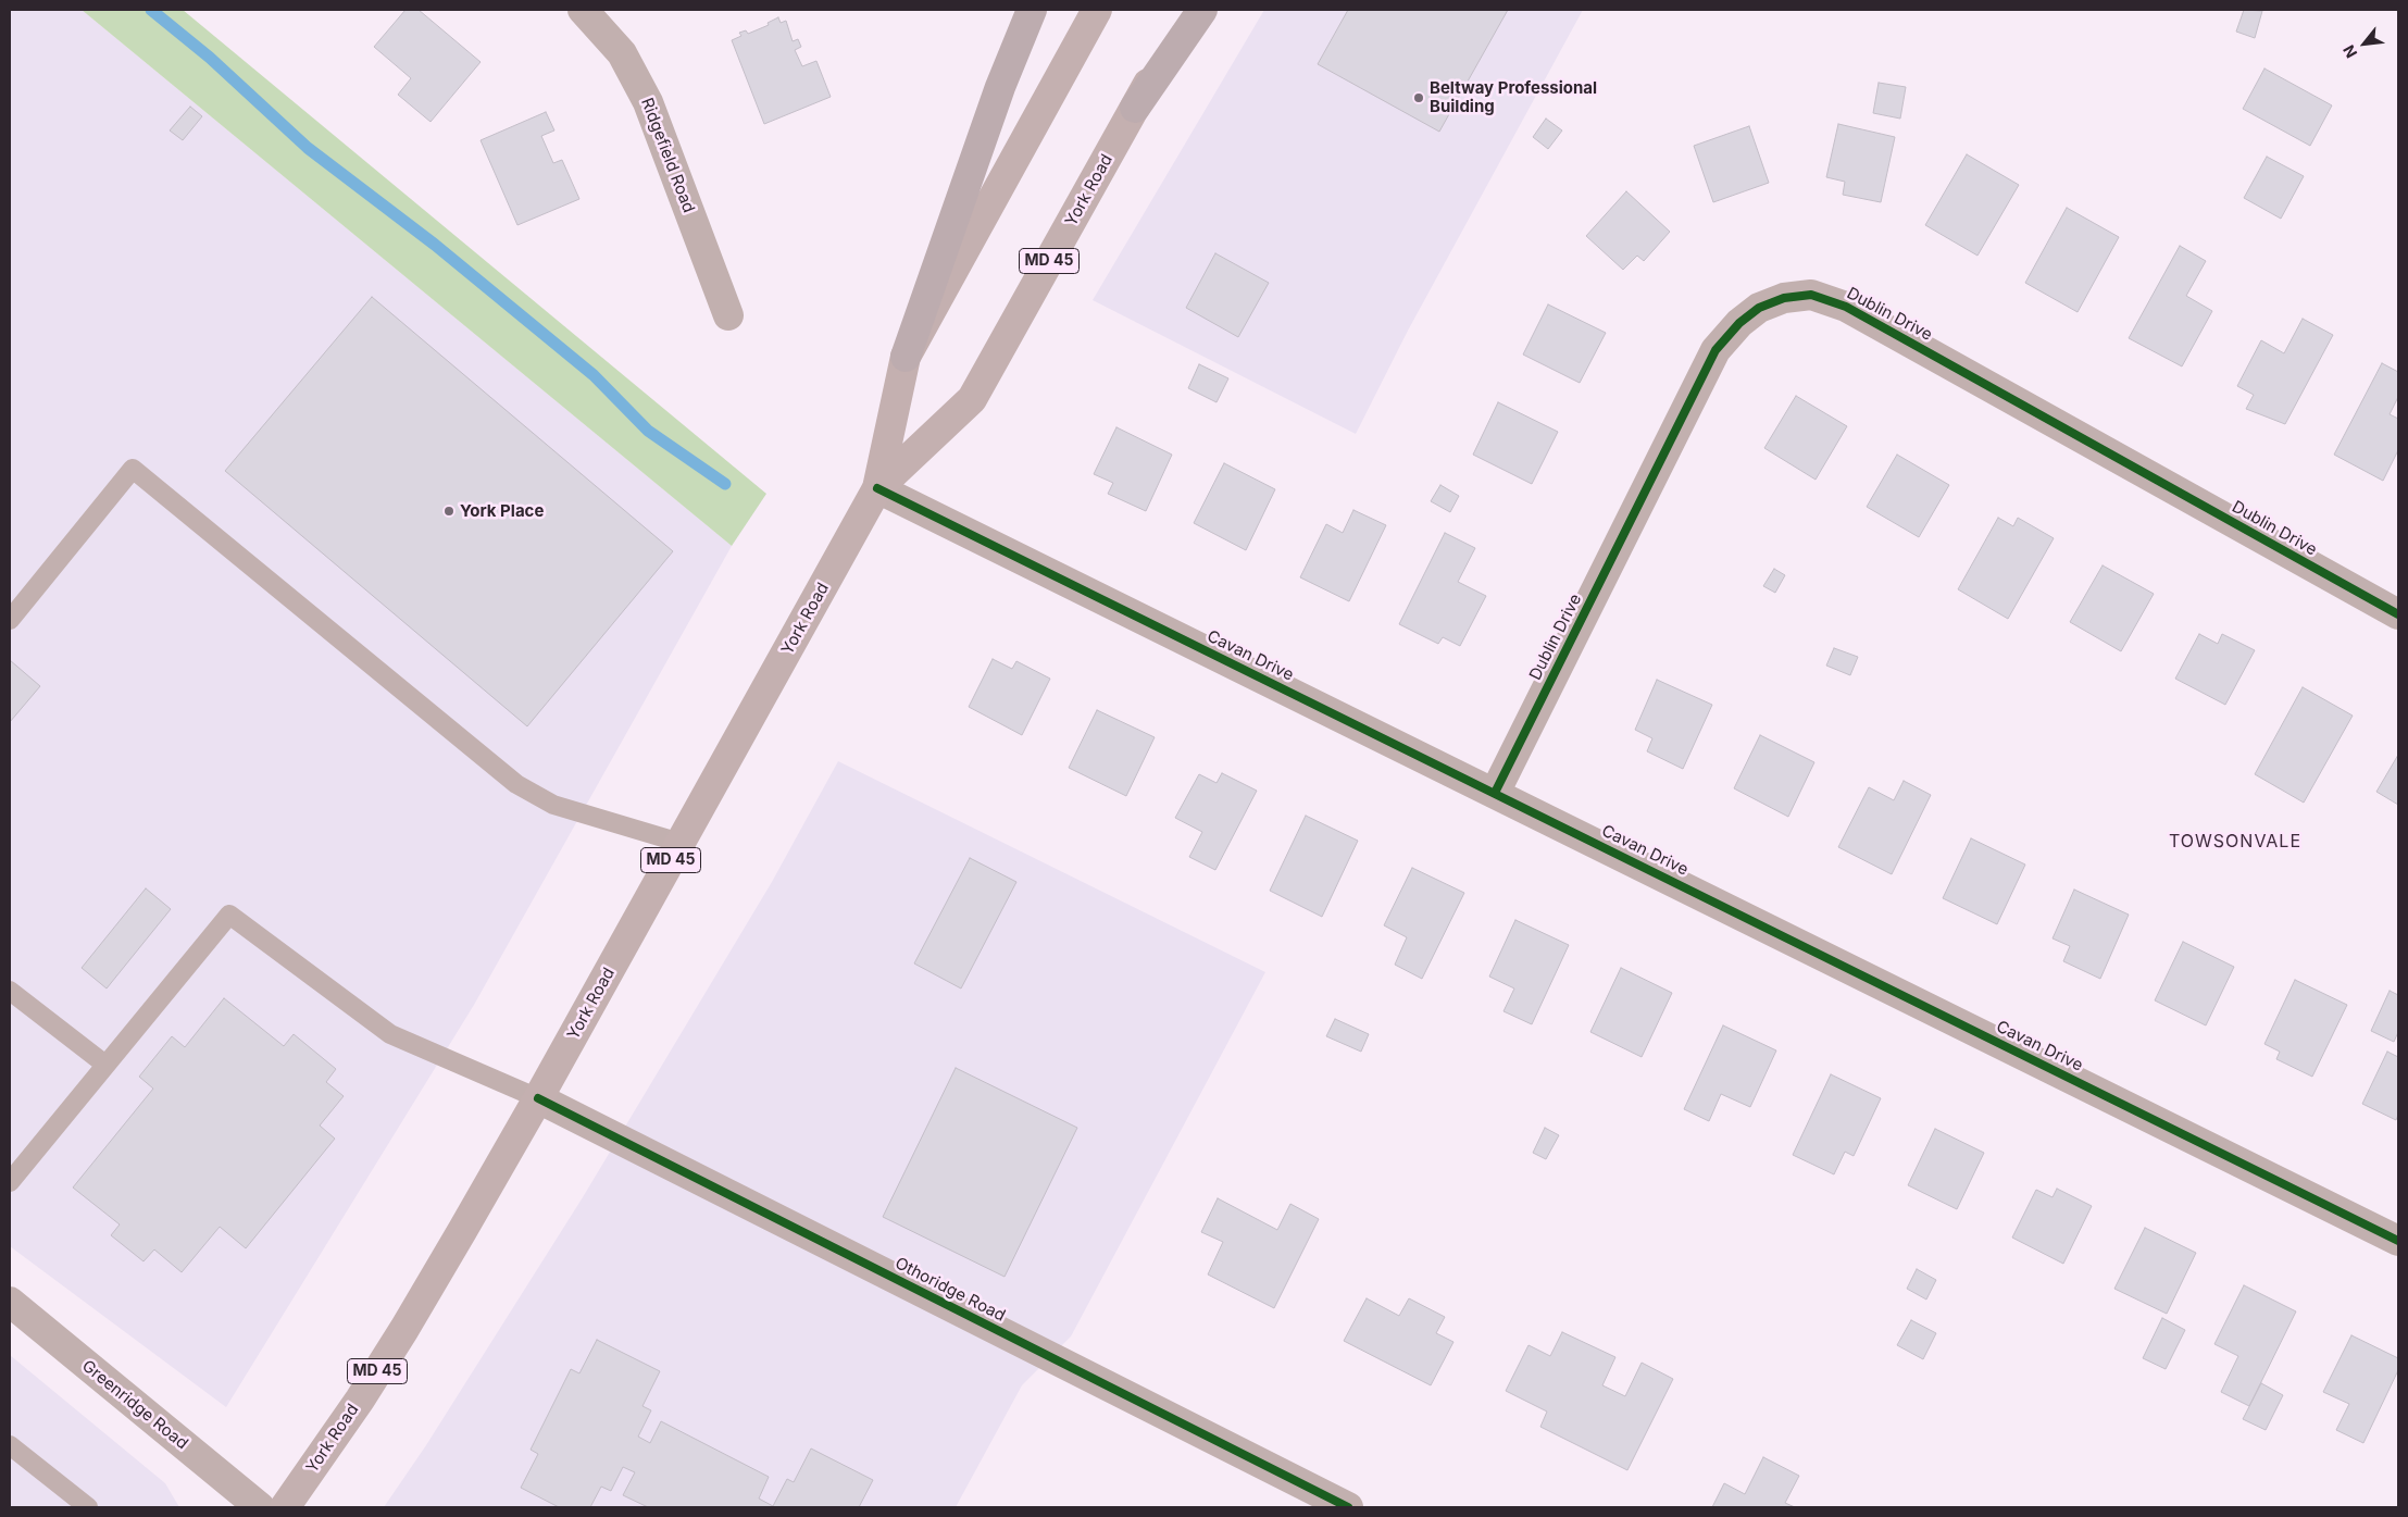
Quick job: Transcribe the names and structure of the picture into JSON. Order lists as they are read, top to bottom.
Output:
{
  "streets": {
    "main road": ["York Road", "MD 45"],
    "street": [
      "Ridgefield Road",
      "Dublin Drive",
      "Cavan Drive",
      "Othoridge Road",
      "Greenridge Road"
    ]
  },
  "crossings": [
    ["York Road", "Cavan Drive"],
    ["York Road", "Othoridge Road"],
    ["Dublin Drive", "Cavan Drive"]
  ],
  "districts": ["TOWSONVALE"],
  "places": ["Beltway Professional Building", "York Place"],
  "north": "bottom left"
}
